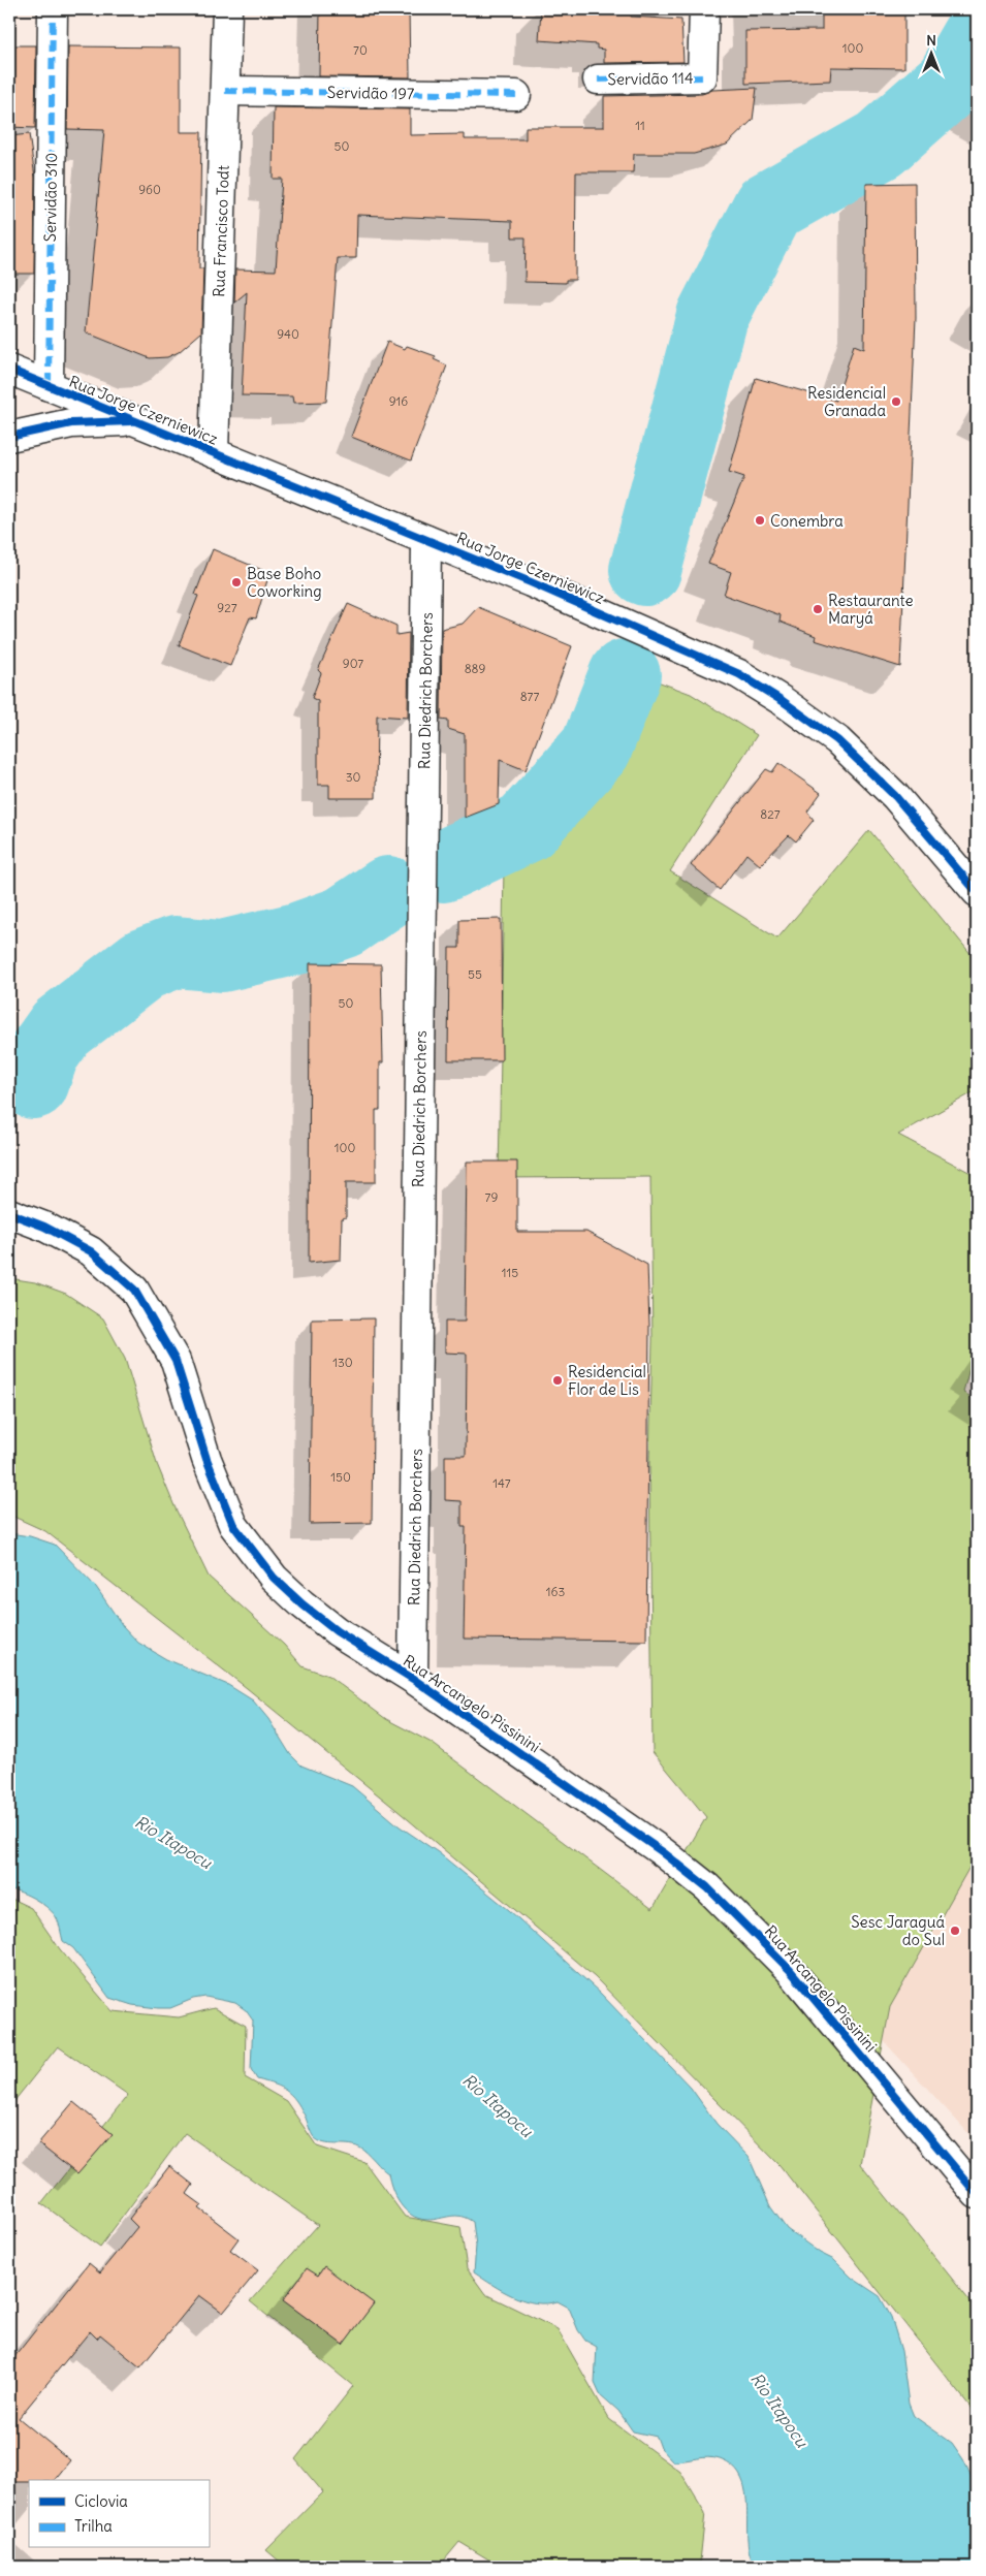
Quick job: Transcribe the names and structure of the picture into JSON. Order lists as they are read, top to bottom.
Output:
{
  "streets": {
    "main road": [
      "Servidão 114",
      "Servidão 197",
      "Servidão 310",
      "Rua Francisco Todt",
      "Rua Jorge Czerniewicz",
      "Rua Diedrich Borchers",
      "Rua Arcangelo Pissinini"
    ]
  },
  "crossings": [
    ["Servidão 197", "Rua Francisco Todt"],
    ["Servidão 310", "Rua Jorge Czerniewicz"],
    ["Rua Francisco Todt", "Rua Jorge Czerniewicz"],
    ["Rua Jorge Czerniewicz", "Rua Diedrich Borchers"],
    ["Rua Diedrich Borchers", "Rua Arcangelo Pissinini"]
  ],
  "water": ["Rio Itapocu"],
  "places": [
    "Residencial Granada",
    "Conembra",
    "Base Boho Coworking",
    "Restaurante Maryá",
    "Residencial Flor de Lis",
    "Sesc Jaraguá do Sul"
  ],
  "house_numbers": [
    "100",
    "70",
    "11",
    "50",
    "960",
    "940",
    "916",
    "927",
    "907",
    "889",
    "877",
    "30",
    "827",
    "55",
    "50",
    "100",
    "79",
    "115",
    "130",
    "150",
    "147",
    "163"
  ],
  "legend": ["Ciclovia", "Trilha"],
  "north": "top"
}
